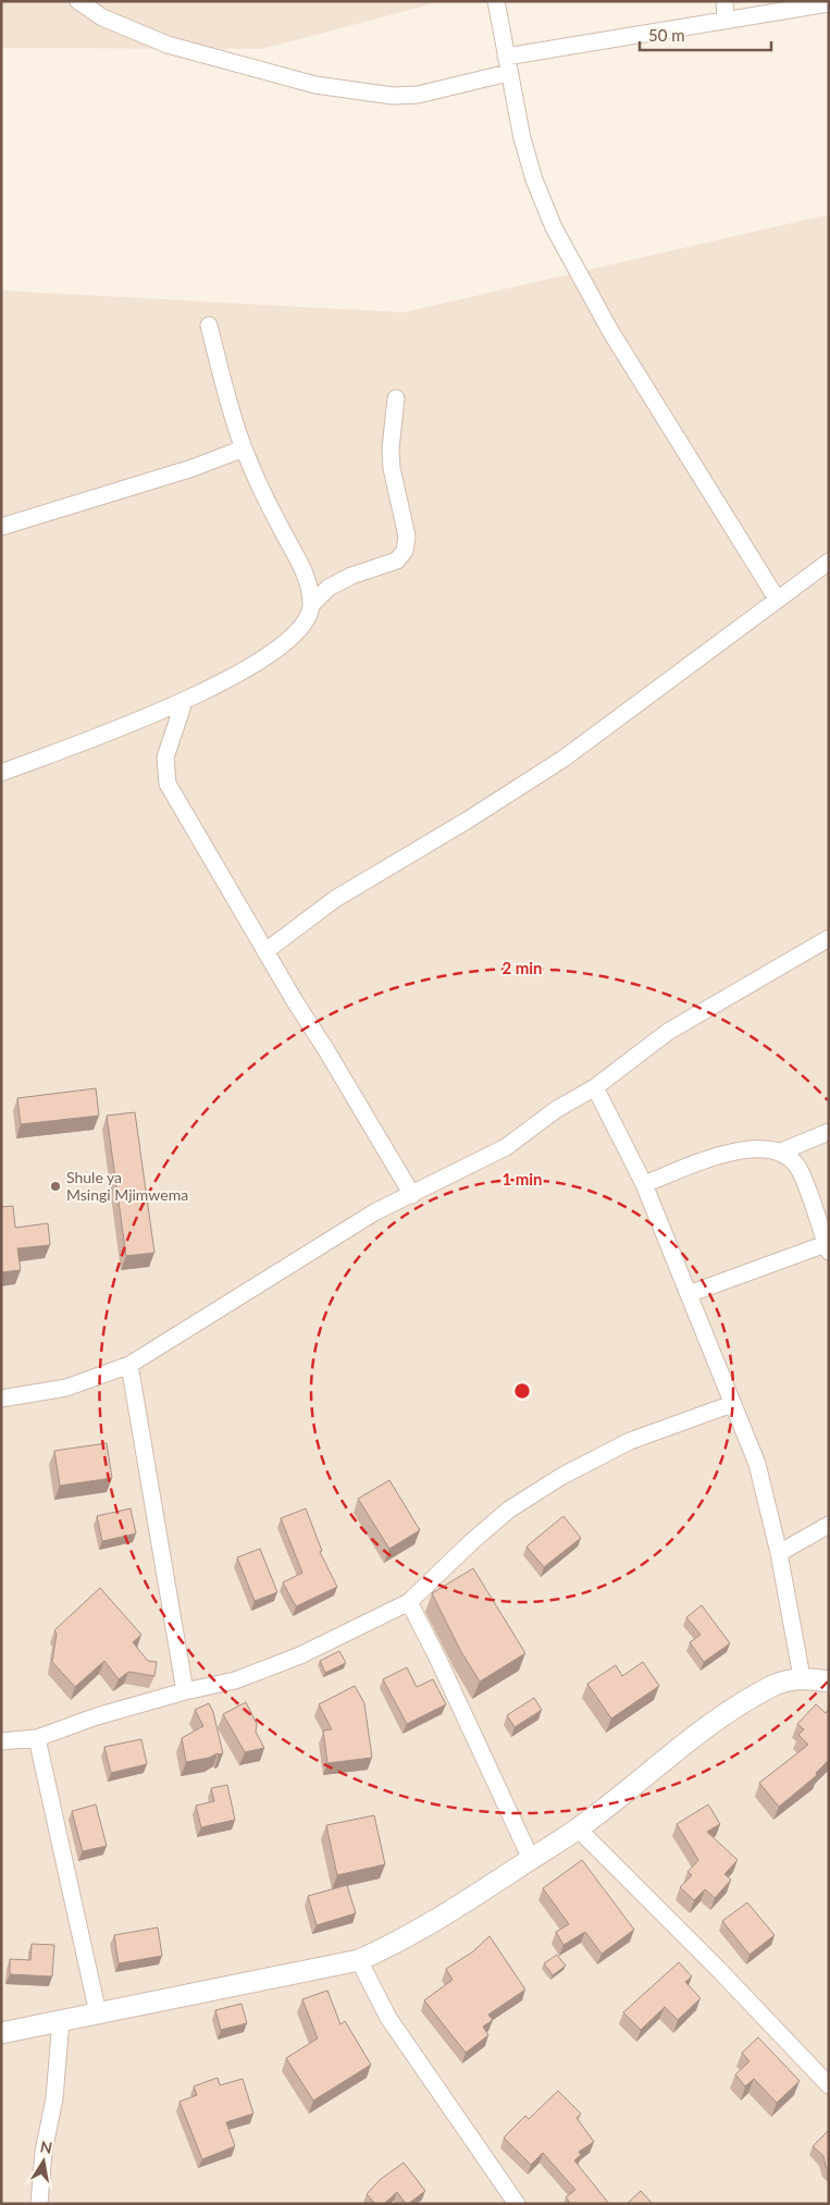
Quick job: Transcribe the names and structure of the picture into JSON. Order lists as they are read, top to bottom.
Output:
{
  "places": ["Shule ya Msingi Mjimwema"],
  "scale_bar": "50 m",
  "north": "top",
  "rings": ["2 min", "1 min"]
}
